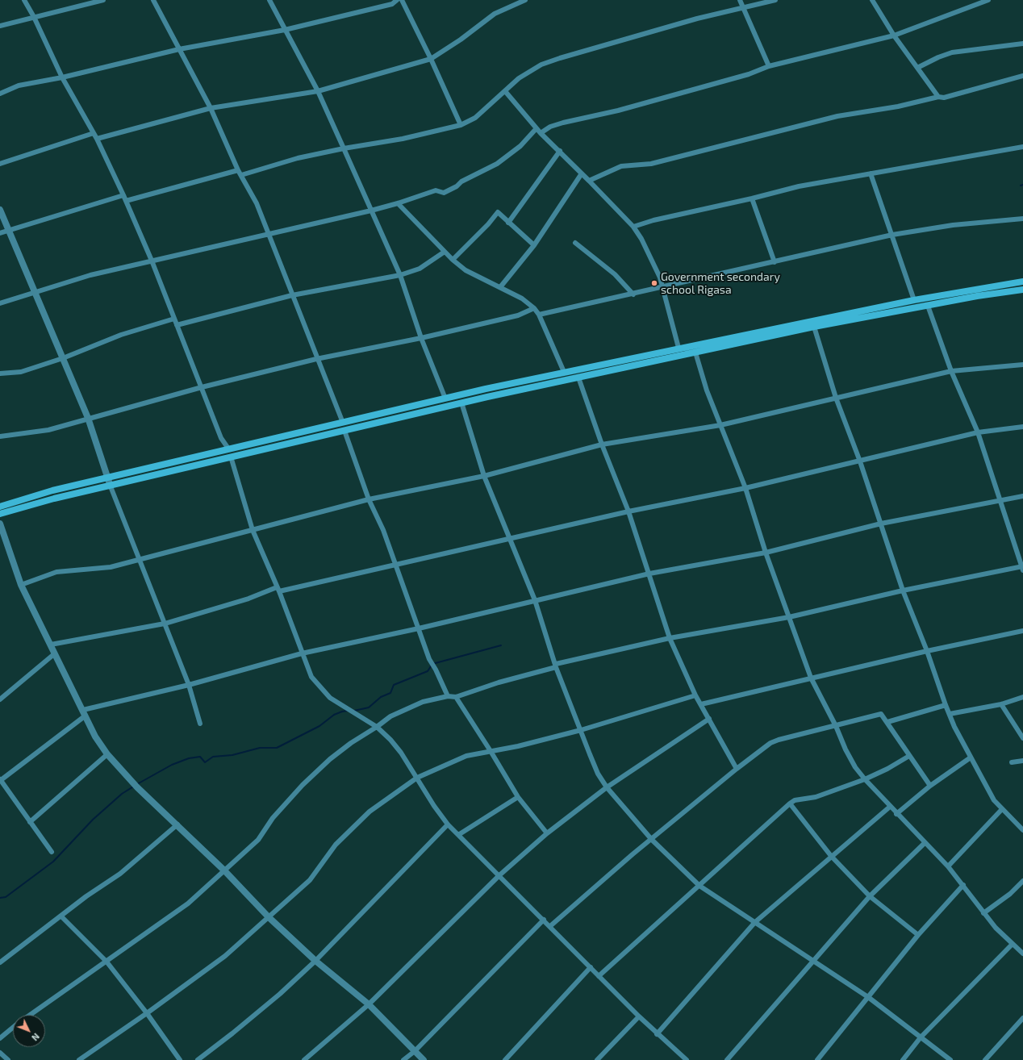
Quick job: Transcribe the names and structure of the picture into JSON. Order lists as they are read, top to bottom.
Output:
{
  "places": ["Government secondary school Rigasa"],
  "north": "bottom right"
}
